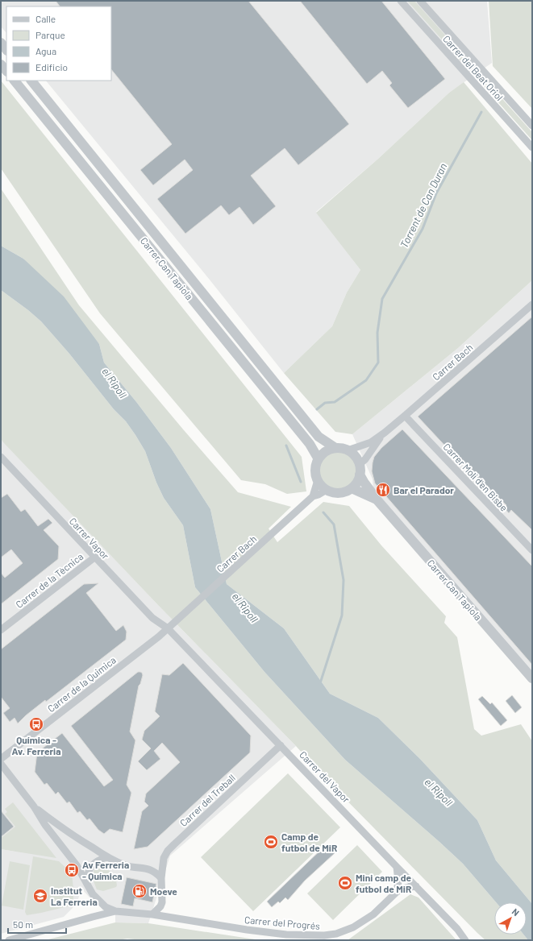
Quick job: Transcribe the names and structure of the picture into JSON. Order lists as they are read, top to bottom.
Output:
{
  "streets": {
    "street": [
      "Carrer del Beat Oriol",
      "Carrer Can Tapiola",
      "Carrer Bach",
      "Carrer Molí d'en Bisbe",
      "Carrer Vapor",
      "Carrer de la Tècnica",
      "Carrer de la Quimica",
      "Carrer del Vapor",
      "Carrer del Treball",
      "Carrer del Progrés"
    ]
  },
  "crossings": [
    ["Carrer Can Tapiola", "Carrer Bach"],
    ["Carrer Bach", "Carrer Molí d'en Bisbe"],
    ["Carrer Bach", "Carrer Vapor"],
    ["Carrer Bach", "Carrer de la Quimica"],
    ["Carrer Bach", "Carrer del Vapor"],
    ["Carrer Vapor", "Carrer de la Tècnica"],
    ["Carrer Vapor", "Carrer de la Quimica"],
    ["Carrer Vapor", "Carrer del Vapor"],
    ["Carrer de la Quimica", "Carrer del Vapor"],
    ["Carrer del Vapor", "Carrer del Treball"],
    ["Carrer del Vapor", "Carrer del Progrés"],
    ["Carrer del Treball", "Carrer del Progrés"]
  ],
  "water": ["Torrent de Can Duran", "el Ripoll"],
  "places": {
    "restaurant": ["Bar el Parador"],
    "bus stop": ["Química - Av. Ferreria", "Av Ferreria - Química"],
    "sports": ["Camp de futbol de MiR", "Mini camp de futbol de MiR"],
    "fuel station": ["Moeve"],
    "school or university": ["Institut La Ferreria"]
  },
  "legend": [
    "Calle",
    "Parque",
    "Agua",
    "Edificio"
  ],
  "scale_bar": "50 m",
  "north": "top right"
}
